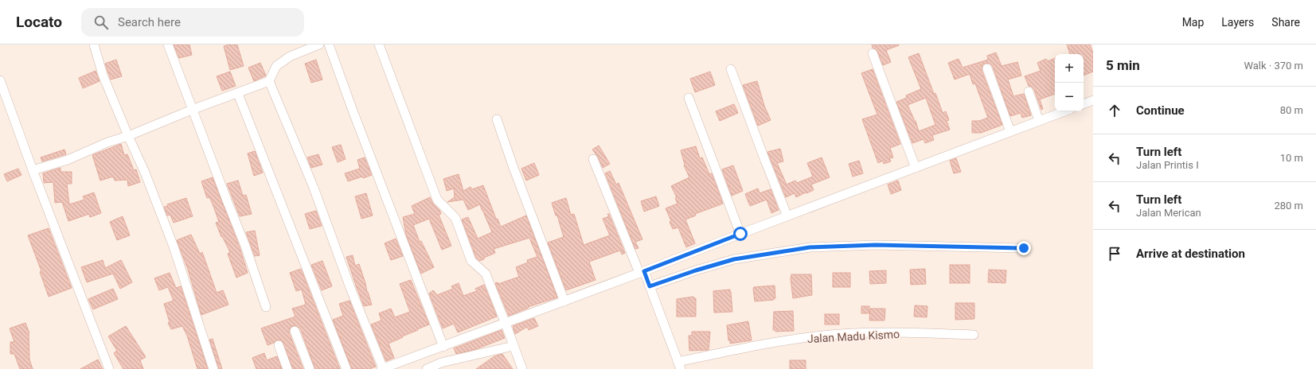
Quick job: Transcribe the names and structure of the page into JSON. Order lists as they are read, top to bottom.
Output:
{
  "streets": {
    "street": ["Jalan Madu Kismo"]
  },
  "page": {
    "header": "Locato",
    "search": "Search here",
    "nav": ["Map", "Layers", "Share"],
    "heading": ["5 min", "Walk · 370 m"],
    "map_buttons": ["+", "−"],
    "list": [
      ["Continue", "80 m"],
      ["Turn left", "Jalan Printis I", "10 m"],
      ["Turn left", "Jalan Merican", "280 m"],
      "Arrive at destination"
    ]
  }
}
